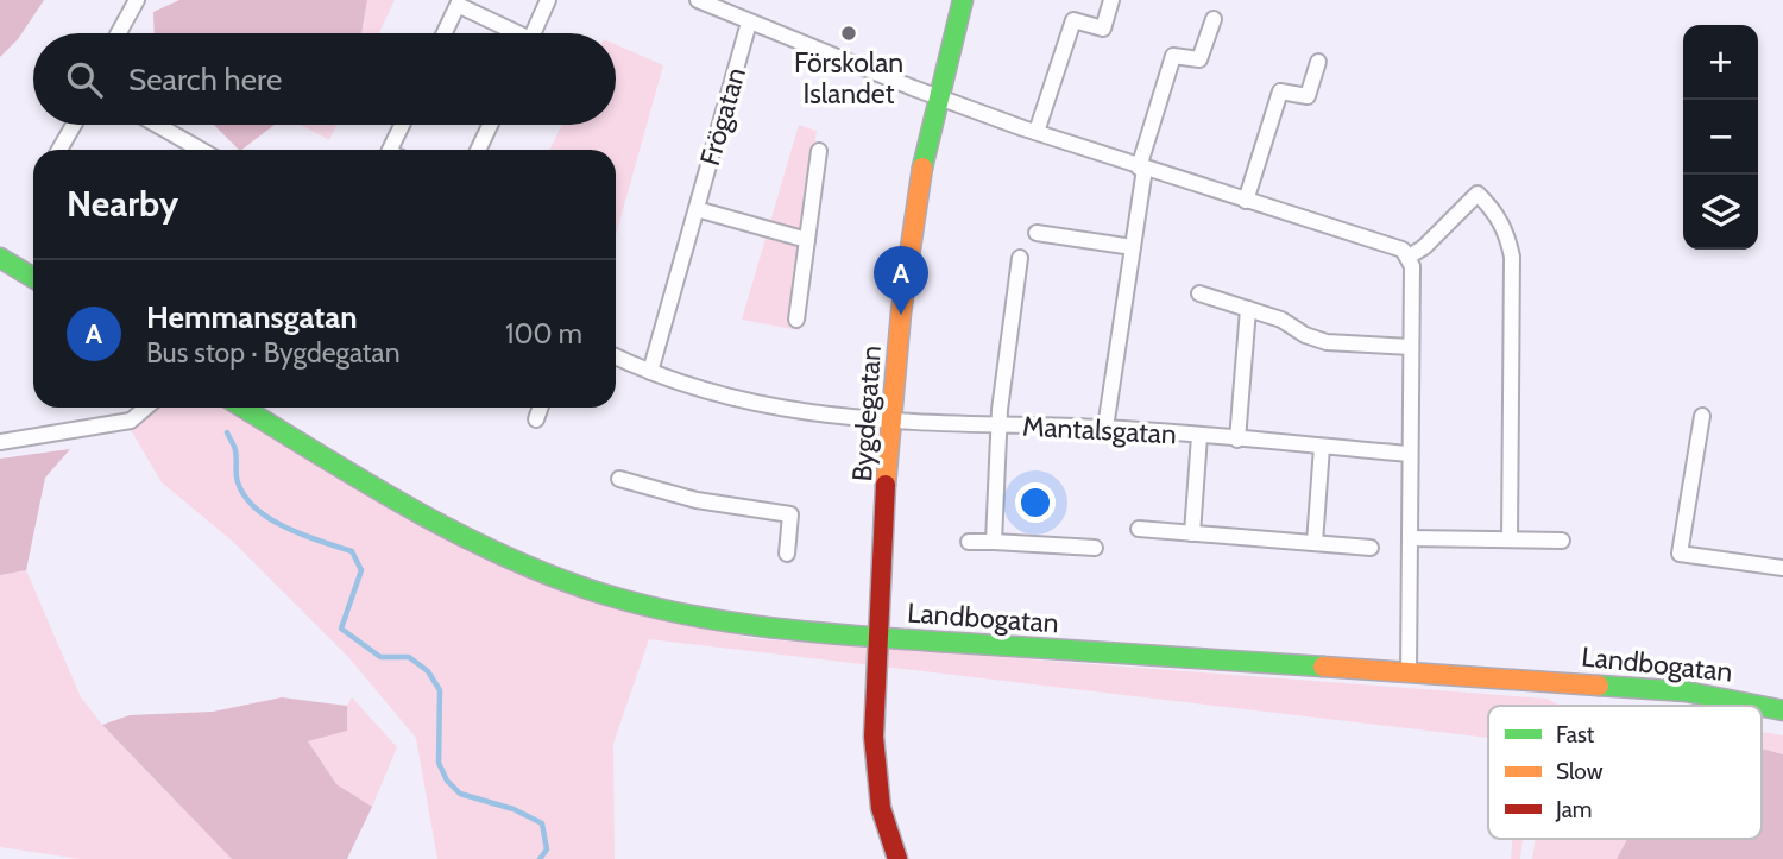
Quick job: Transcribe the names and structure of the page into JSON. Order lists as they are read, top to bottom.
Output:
{
  "streets": {
    "street": [
      "Frögatan",
      "Bygdegatan",
      "Mantalsgatan",
      "Landbogatan"
    ]
  },
  "crossings": [
    ["Frögatan", "Mantalsgatan"],
    ["Bygdegatan", "Mantalsgatan"],
    ["Bygdegatan", "Landbogatan"]
  ],
  "places": ["Förskolan Islandet"],
  "legend": ["Fast", "Slow", "Jam"],
  "page": {
    "map_buttons": ["+", "−"],
    "search": "Search here",
    "heading": "Nearby",
    "pins": "A",
    "list": [
      {
        "mark": "A",
        "name": "Hemmansgatan",
        "note": "Bus stop · Bygdegatan",
        "value": "100 m"
      }
    ]
  }
}
